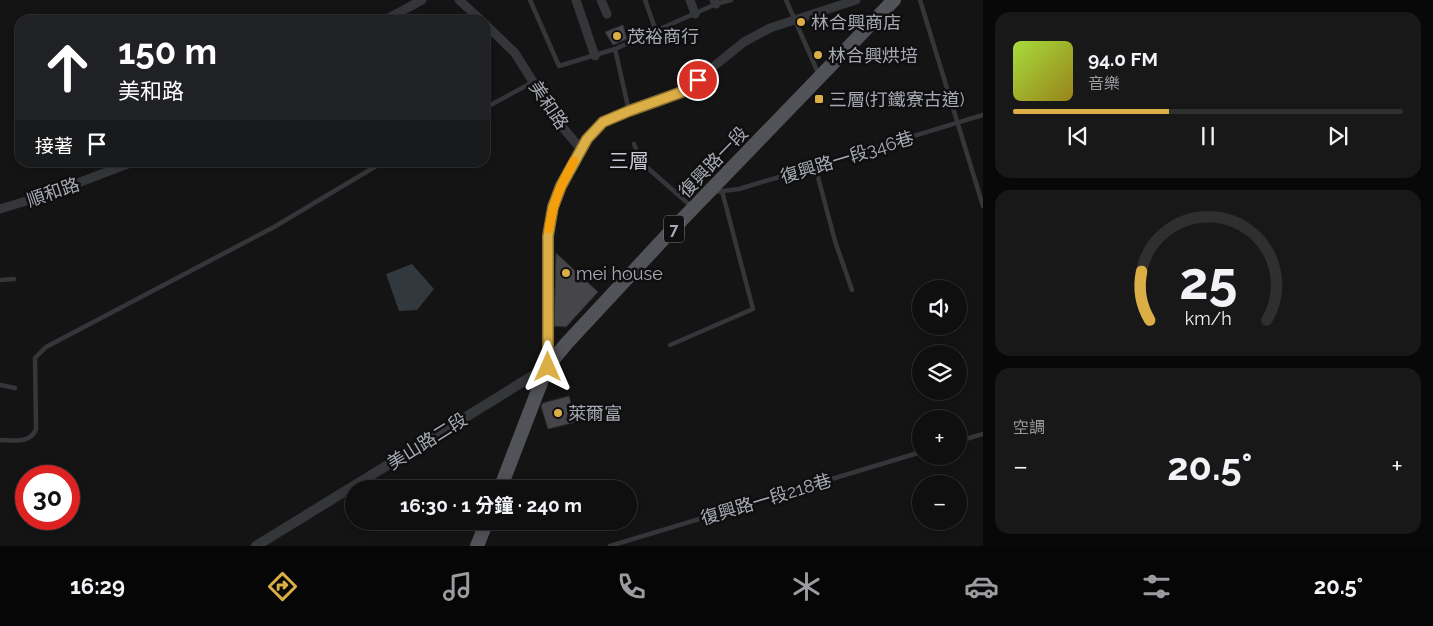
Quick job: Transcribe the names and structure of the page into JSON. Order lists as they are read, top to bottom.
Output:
{
  "streets": {
    "main road": ["復興路一段", "7"],
    "street": ["美和路", "順和路", "美山路二段"],
    "lane": ["復興路一段346巷", "復興路一段218巷"]
  },
  "crossings": [
    ["復興路一段346巷", "復興路一段"],
    ["復興路一段", "美山路二段"]
  ],
  "districts": ["三層"],
  "places": {
    "other": [
      "林合興商店",
      "茂裕商行",
      "林合興烘培",
      "mei house",
      "萊爾富"
    ],
    "transit": ["三層(打鐵寮古道)"]
  },
  "page": {
    "turn": ["150 m", "美和路"],
    "song": ["94.0 FM", "音樂"],
    "then": "接著",
    "map_buttons": ["+", "−"],
    "tile": "空調",
    "heat": ["−", "20.5°", "+"],
    "limit": "30",
    "trip": "16:30 · 1 分鐘 · 240 m",
    "tabs": ["16:29", "20.5°"],
    "gauge": ["25", "km/h"]
  }
}
